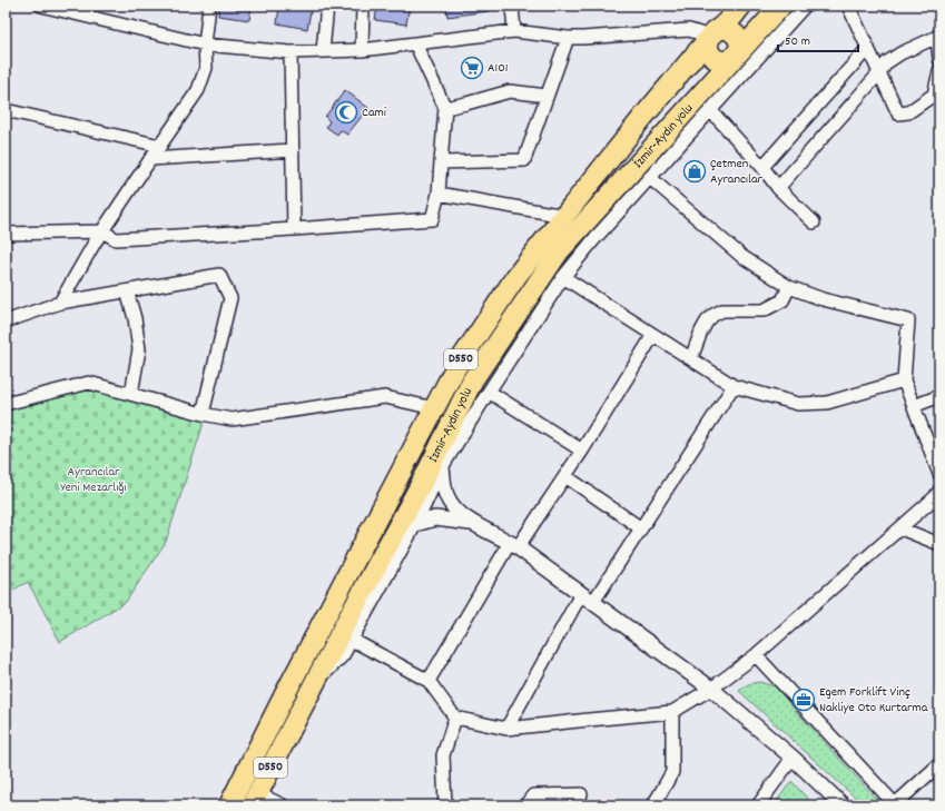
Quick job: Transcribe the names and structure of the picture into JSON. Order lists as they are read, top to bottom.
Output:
{
  "streets": {
    "highway": ["İzmir-Aydın yolu", "D550"]
  },
  "parks": ["Ayrancılar Yeni Mezarlığı"],
  "places": {
    "supermarket": ["A101"],
    "mosque": ["Cami"],
    "shop": ["Çetmen Ayrancılar"],
    "office": ["Egem Forklift Vinç Nakliye Oto Kurtarma"]
  },
  "scale_bar": "50 m"
}
